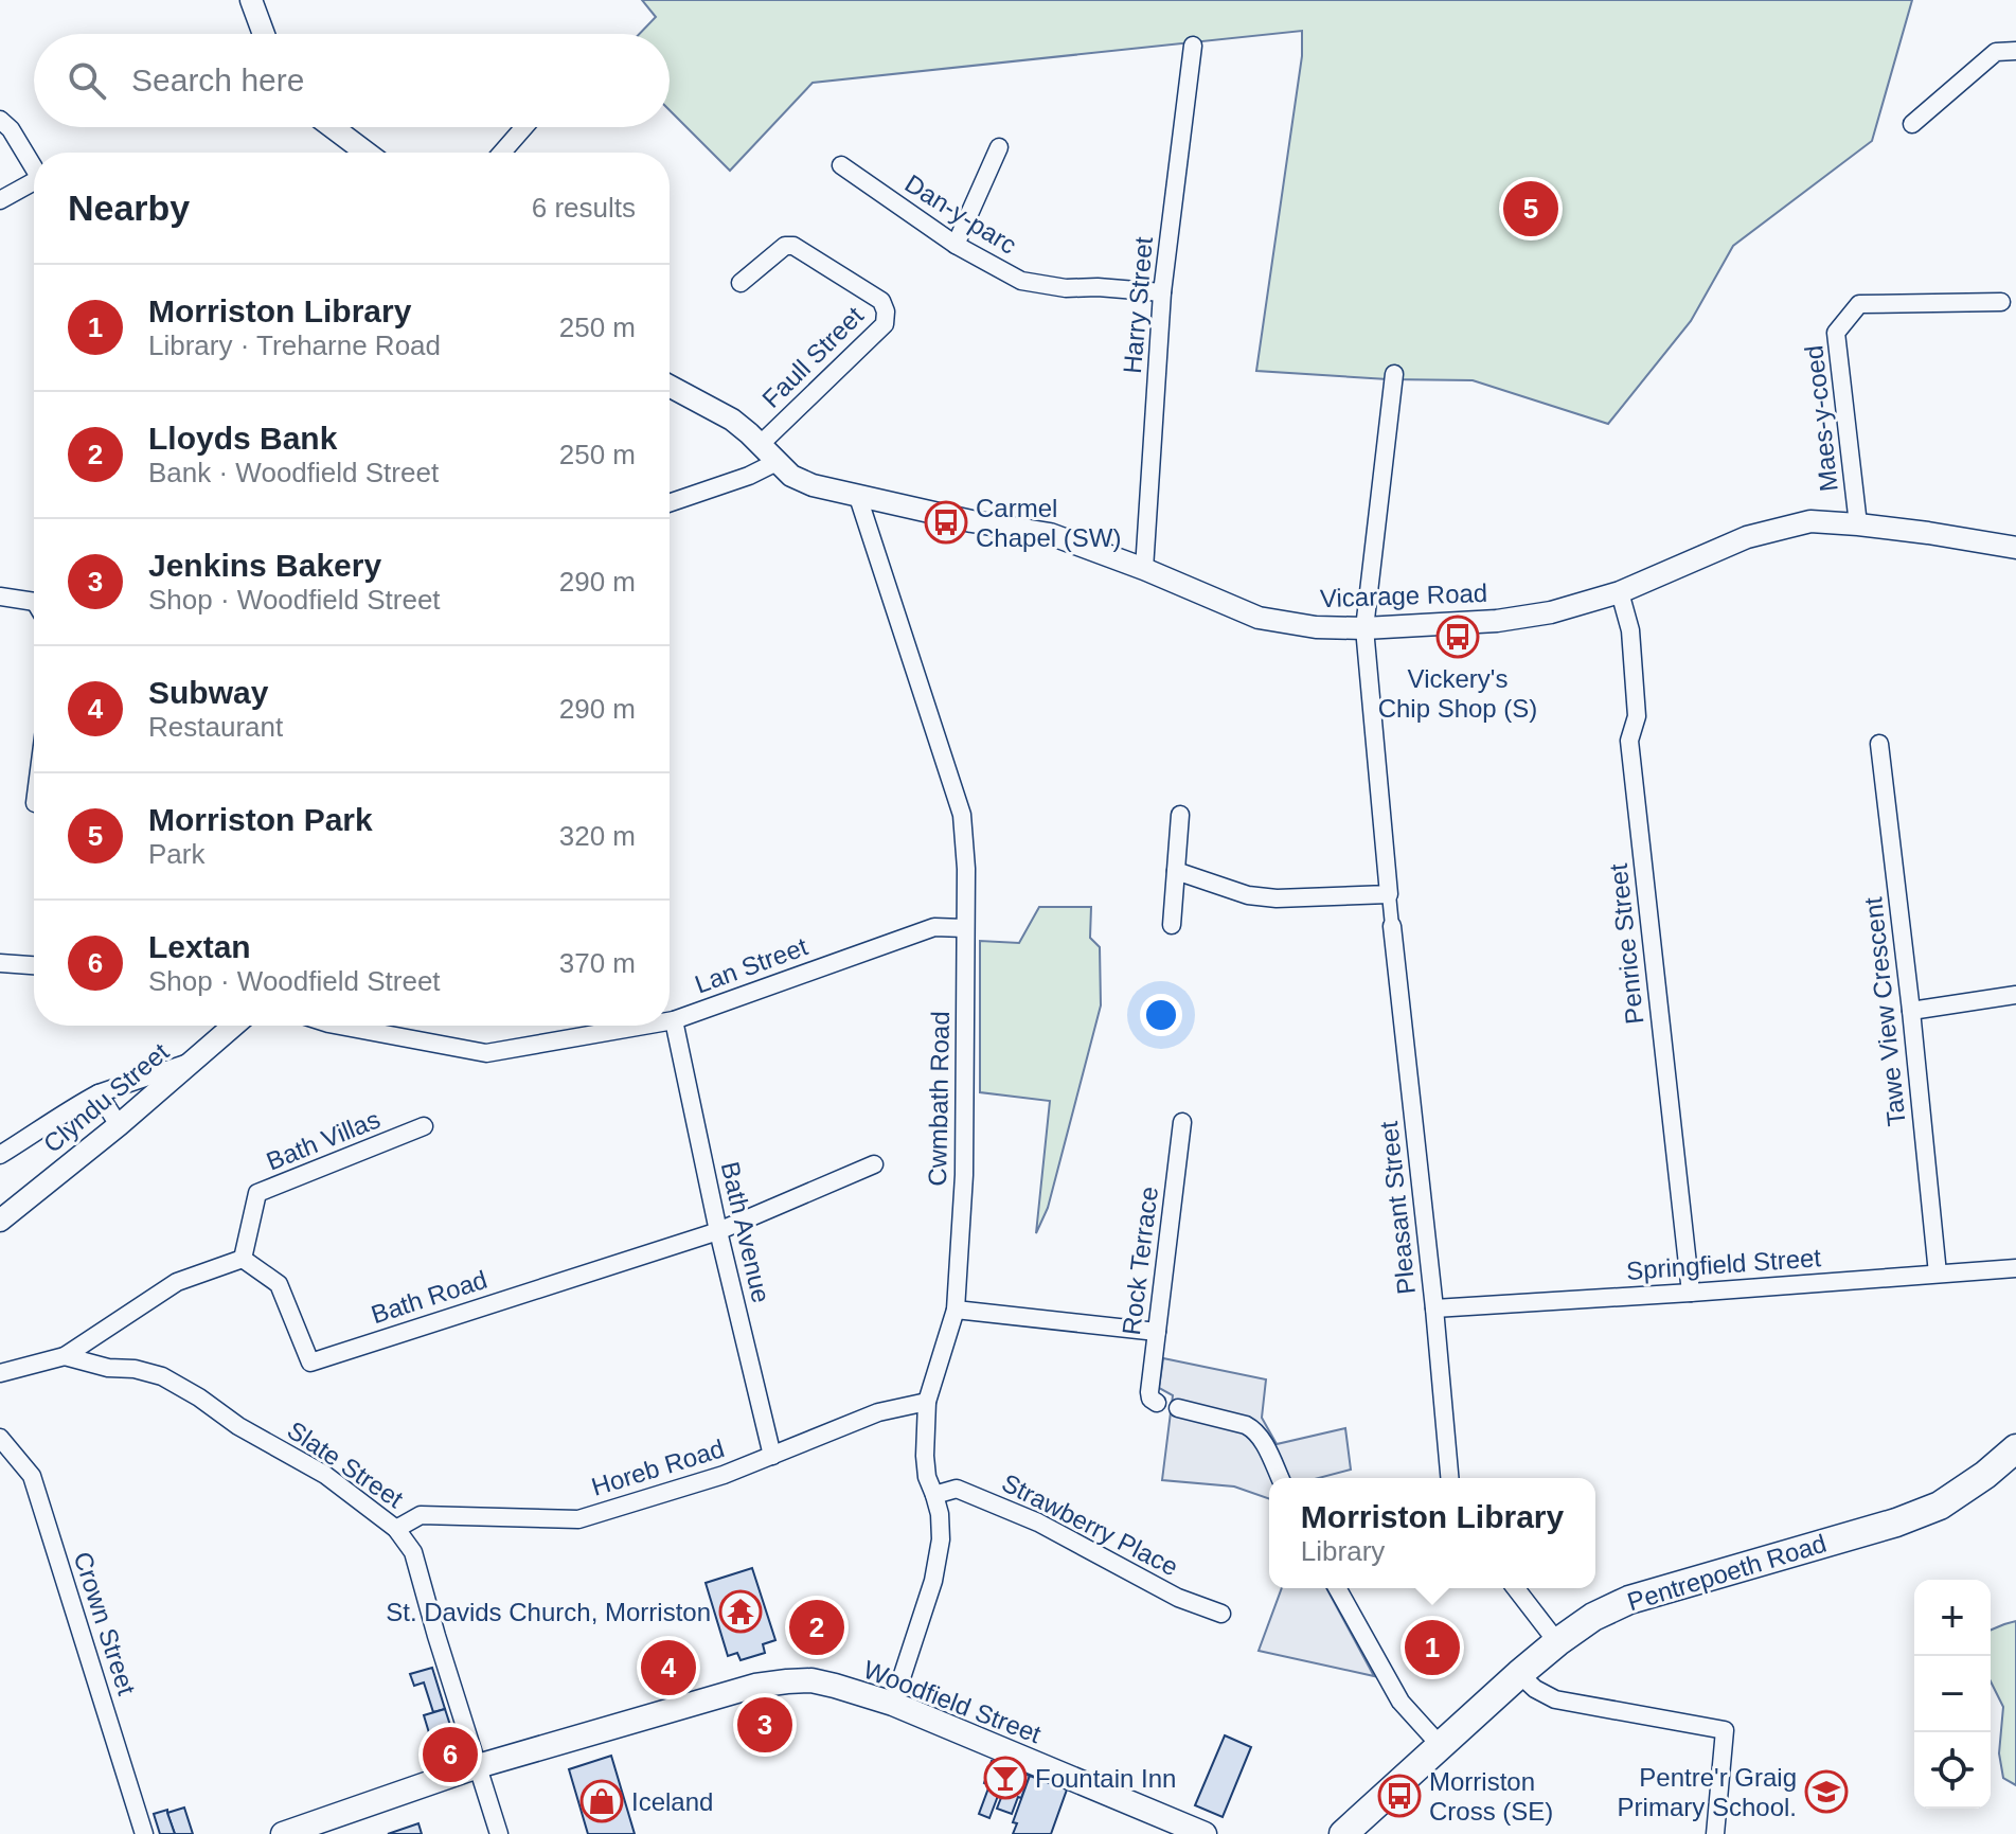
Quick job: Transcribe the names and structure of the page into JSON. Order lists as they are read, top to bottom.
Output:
{
  "streets": {
    "main road": ["Pentrepoeth Road", "Woodfield Street"],
    "street": [
      "Dan-y-parc",
      "Harry Street",
      "Faull Street",
      "Maes-y-coed",
      "Vicarage Road",
      "Penrice Street",
      "Lan Street",
      "Tawe View Crescent",
      "Clyndu Street",
      "Cwmbath Road",
      "Bath Villas",
      "Pleasant Street",
      "Bath Avenue",
      "Rock Terrace",
      "Springfield Street",
      "Bath Road",
      "Slate Street",
      "Horeb Road",
      "Strawberry Place",
      "Crown Street"
    ]
  },
  "crossings": [
    ["Dan-y-parc", "Harry Street"],
    ["Harry Street", "Vicarage Road"],
    ["Faull Street", "Vicarage Road"],
    ["Maes-y-coed", "Vicarage Road"],
    ["Vicarage Road", "Penrice Street"],
    ["Vicarage Road", "Cwmbath Road"],
    ["Penrice Street", "Springfield Street"],
    ["Lan Street", "Cwmbath Road"],
    ["Lan Street", "Bath Avenue"],
    ["Tawe View Crescent", "Springfield Street"],
    ["Cwmbath Road", "Horeb Road"],
    ["Cwmbath Road", "Strawberry Place"],
    ["Cwmbath Road", "Woodfield Street"],
    ["Bath Villas", "Bath Road"],
    ["Pleasant Street", "Springfield Street"],
    ["Bath Avenue", "Bath Road"],
    ["Bath Avenue", "Horeb Road"],
    ["Slate Street", "Horeb Road"],
    ["Slate Street", "Woodfield Street"]
  ],
  "places": {
    "bus stop": ["Carmel Chapel (SW)", "Vickery's Chip Shop (S)", "Morriston Cross (SE)"],
    "temple": ["St. Davids Church, Morriston"],
    "bar": ["Fountain Inn"],
    "school or university": ["Pentre'r Graig Primary School."],
    "shop": ["Iceland"]
  },
  "page": {
    "search": "Search here",
    "heading": ["Nearby", "6 results"],
    "pins": [
      "5",
      "2",
      "1",
      "4",
      "3",
      "6"
    ],
    "list": [
      {
        "mark": "1",
        "name": "Morriston Library",
        "note": "Library · Treharne Road",
        "value": "250 m"
      },
      {
        "mark": "2",
        "name": "Lloyds Bank",
        "note": "Bank · Woodfield Street",
        "value": "250 m"
      },
      {
        "mark": "3",
        "name": "Jenkins Bakery",
        "note": "Shop · Woodfield Street",
        "value": "290 m"
      },
      {
        "mark": "4",
        "name": "Subway",
        "note": "Restaurant",
        "value": "290 m"
      },
      {
        "mark": "5",
        "name": "Morriston Park",
        "note": "Park",
        "value": "320 m"
      },
      {
        "mark": "6",
        "name": "Lextan",
        "note": "Shop · Woodfield Street",
        "value": "370 m"
      }
    ],
    "popup": ["Morriston Library", "Library"],
    "map_buttons": ["+", "−"]
  }
}
